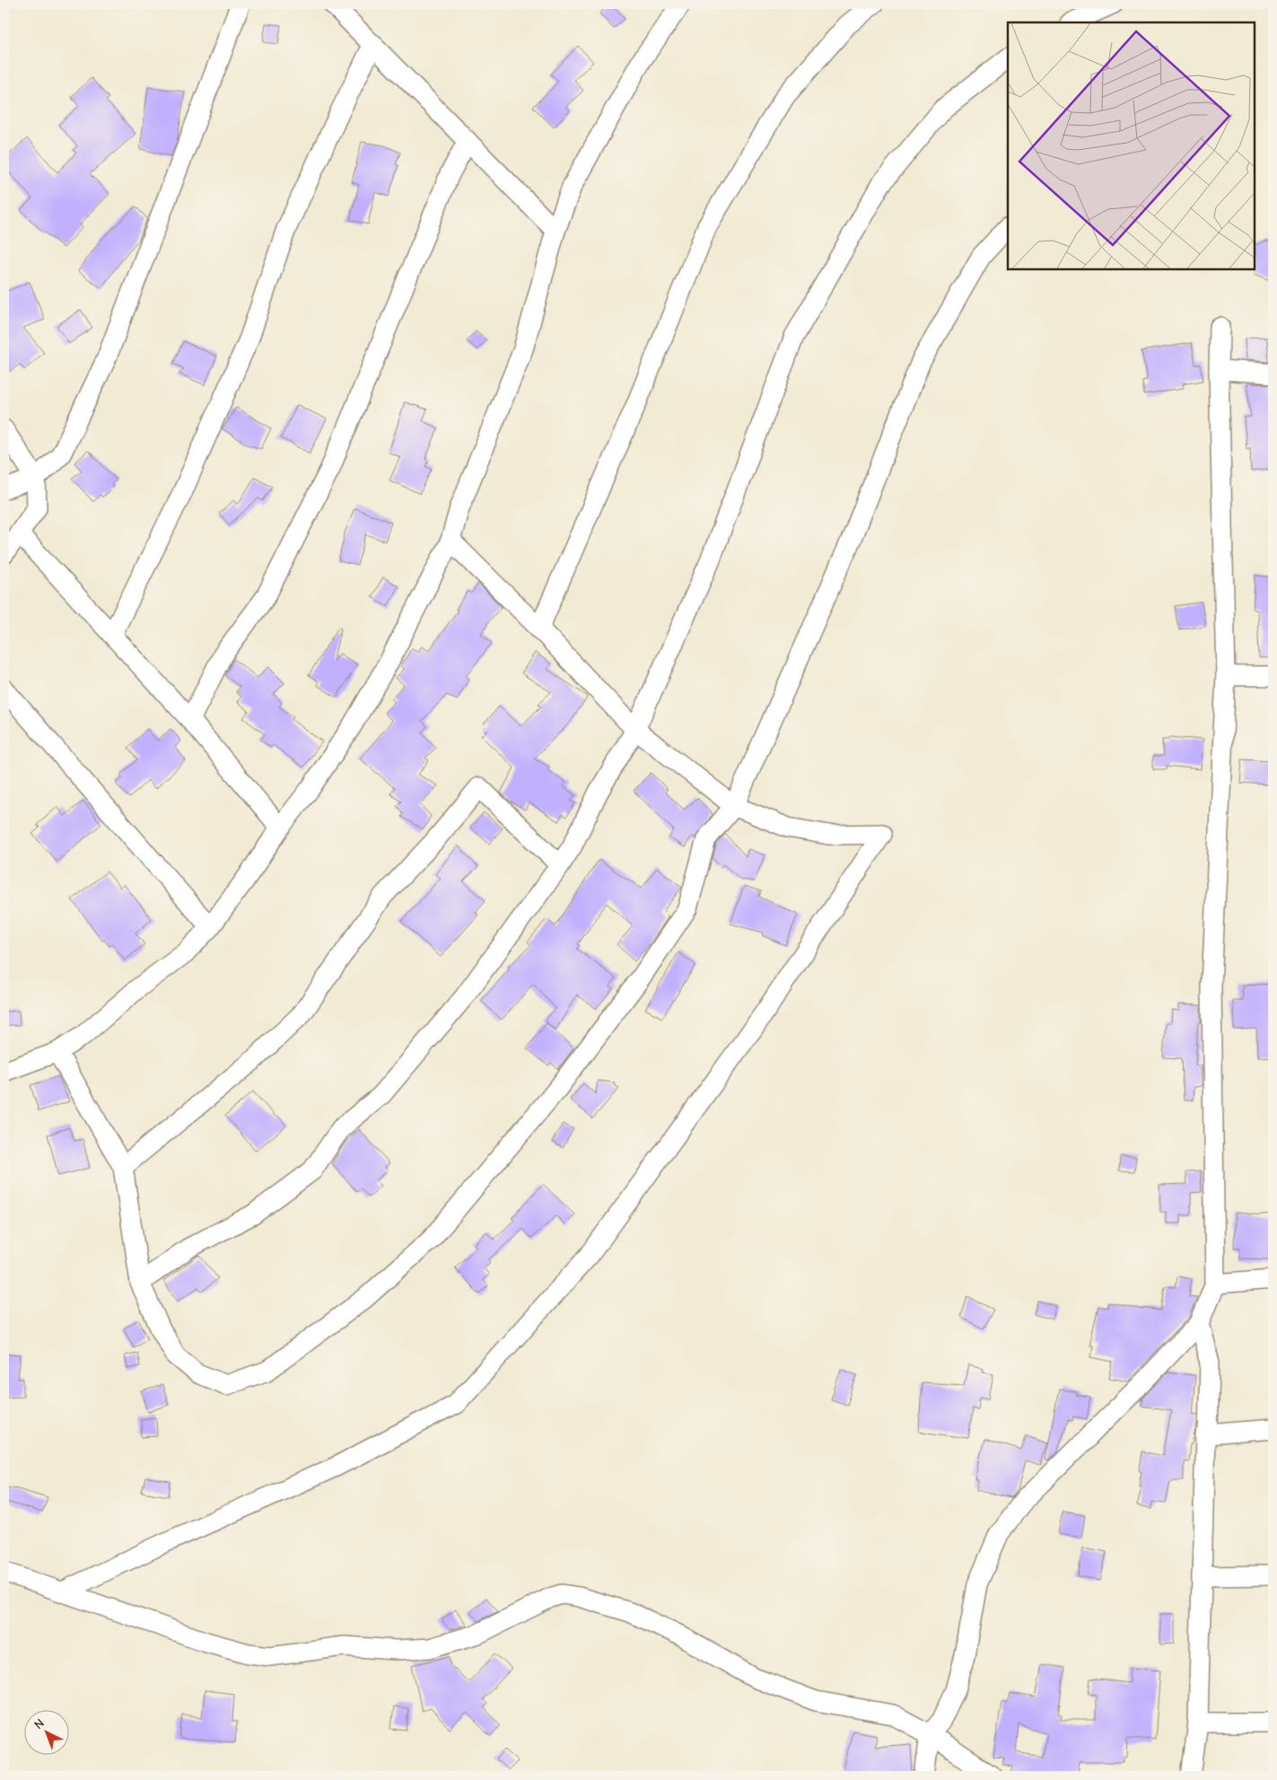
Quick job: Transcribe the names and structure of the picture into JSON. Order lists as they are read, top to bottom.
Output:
{
  "north": "top left"
}
